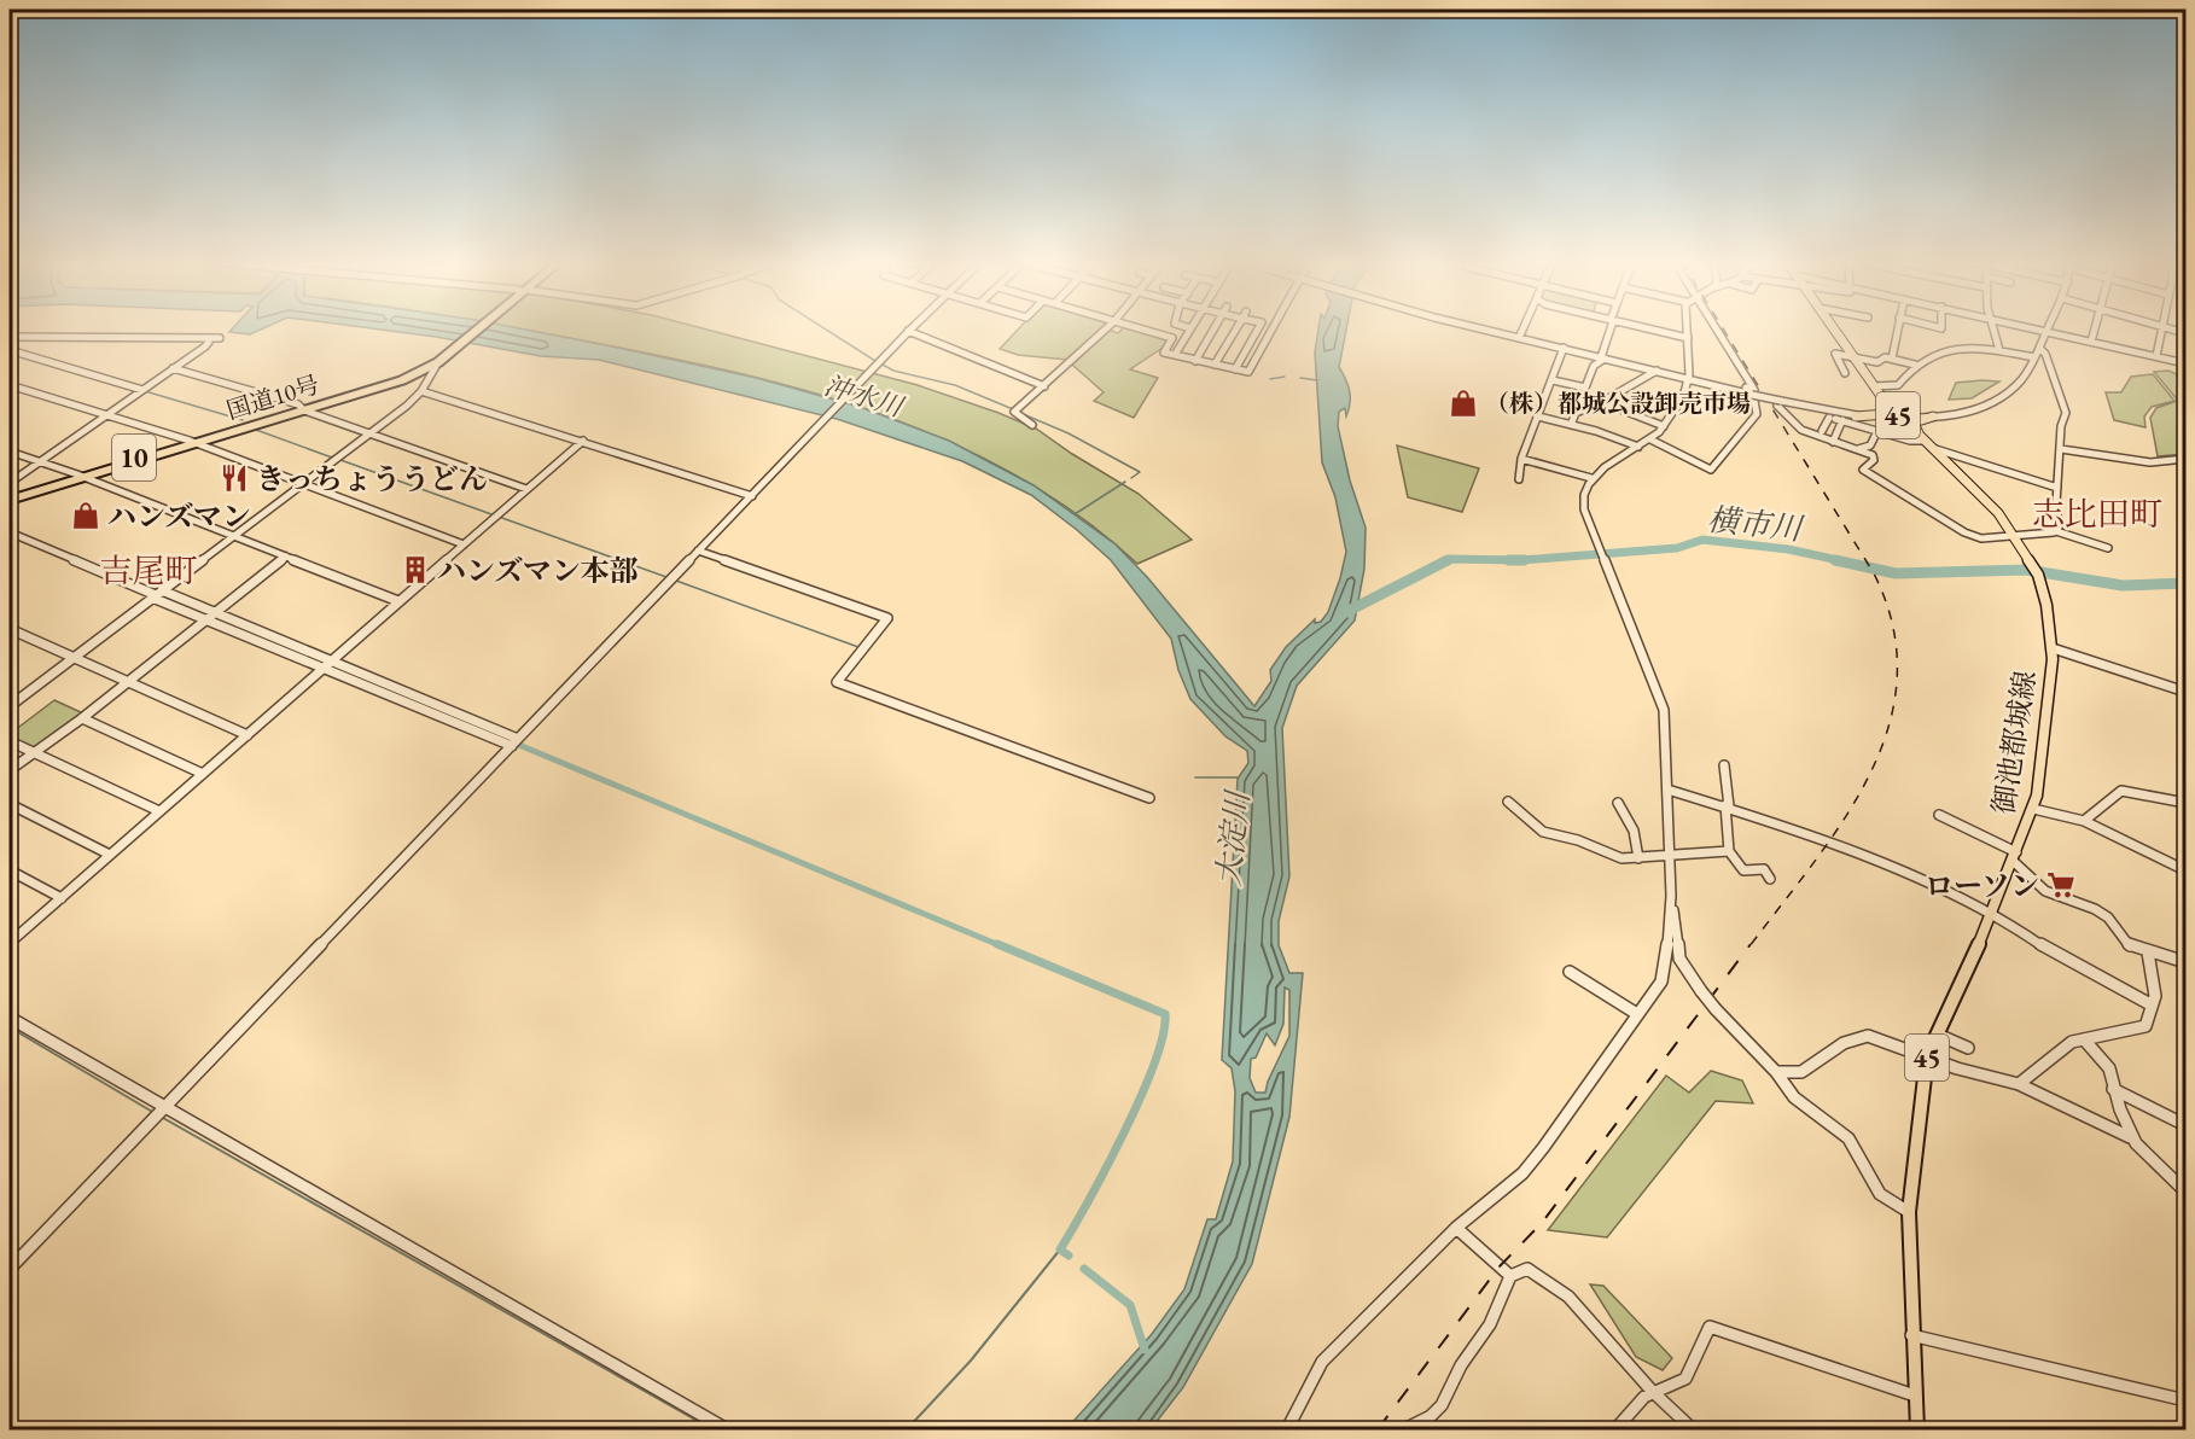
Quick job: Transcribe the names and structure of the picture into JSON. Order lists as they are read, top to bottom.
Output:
{
  "streets": {
    "highway": ["国道10号", "10"],
    "main road": ["45", "御池都城線"]
  },
  "districts": ["志比田町", "吉尾町"],
  "water": ["沖水川", "横市川", "大淀川"],
  "places": {
    "shop": ["（株）都城公設卸売市場", "ハンズマン"],
    "restaurant": ["きっちょううどん"],
    "building": ["ハンズマン本部"],
    "supermarket": ["ローソン"]
  }
}
